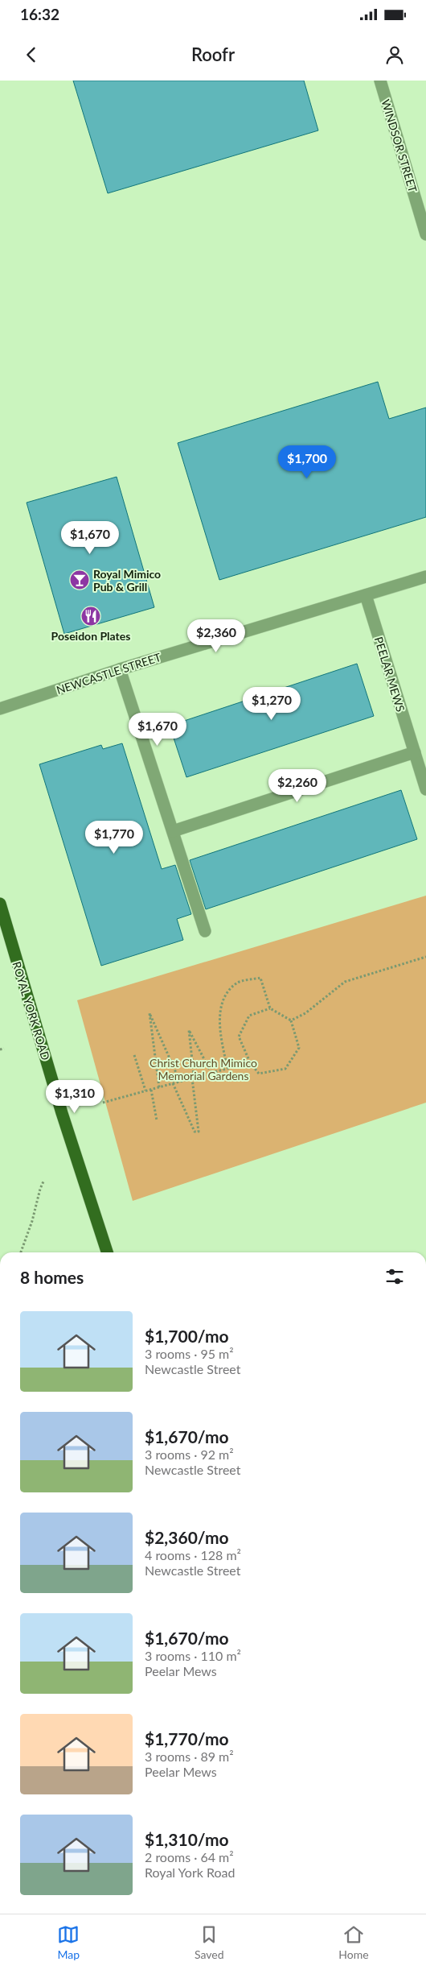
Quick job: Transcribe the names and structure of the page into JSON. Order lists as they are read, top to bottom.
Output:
{
  "streets": {
    "main road": ["ROYAL YORK ROAD"],
    "street": ["WINDSOR STREET", "NEWCASTLE STREET", "PEELAR MEWS"]
  },
  "crossings": [
    ["NEWCASTLE STREET", "PEELAR MEWS"]
  ],
  "parks": ["Christ Church Mimico Memorial Gardens"],
  "places": {
    "bar": ["Royal Mimico Pub & Grill"],
    "restaurant": ["Poseidon Plates"]
  },
  "page": {
    "status": "16:32",
    "header": "Roofr",
    "price": [
      "$1,700",
      "$1,670",
      "$2,360",
      "$1,270",
      "$1,670",
      "$2,260",
      "$1,770",
      "$1,310"
    ],
    "heading": "8 homes",
    "list": [
      {
        "name": "$1,700/mo",
        "note": "3 rooms · 95 m² · Newcastle Street"
      },
      {
        "name": "$1,670/mo",
        "note": "3 rooms · 92 m² · Newcastle Street"
      },
      {
        "name": "$2,360/mo",
        "note": "4 rooms · 128 m² · Newcastle Street"
      },
      {
        "name": "$1,670/mo",
        "note": "3 rooms · 110 m² · Peelar Mews"
      },
      {
        "name": "$1,770/mo",
        "note": "3 rooms · 89 m² · Peelar Mews"
      },
      {
        "name": "$1,310/mo",
        "note": "2 rooms · 64 m² · Royal York Road"
      }
    ],
    "tabs": ["Map", "Saved", "Home"]
  }
}
